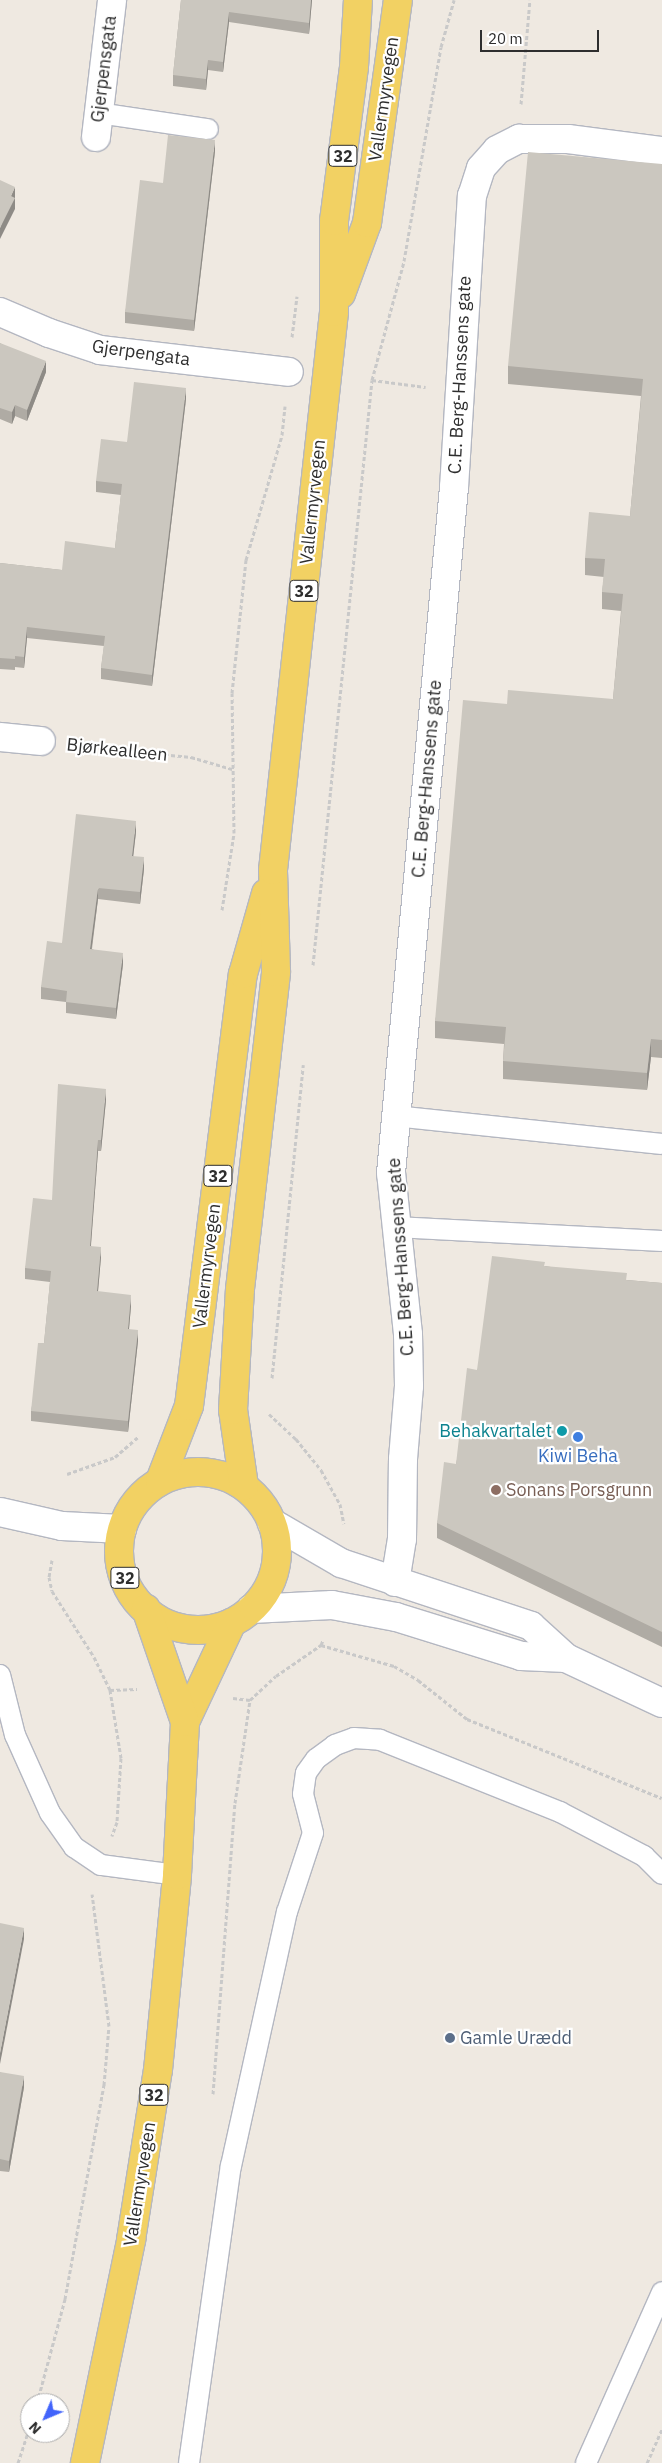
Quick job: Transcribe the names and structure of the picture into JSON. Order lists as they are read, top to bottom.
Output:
{
  "streets": {
    "main road": ["Vallermyrvegen", "32"],
    "street": [
      "Gjerpensgata",
      "Gjerpengata",
      "C.E. Berg-Hanssens gate",
      "Bjørkealleen"
    ]
  },
  "crossings": [
    ["Vallermyrvegen", "32"]
  ],
  "places": [
    "Behakvartalet",
    "Kiwi Beha",
    "Sonans Porsgrunn",
    "Gamle Urædd"
  ],
  "scale_bar": "20 m",
  "north": "bottom left"
}
